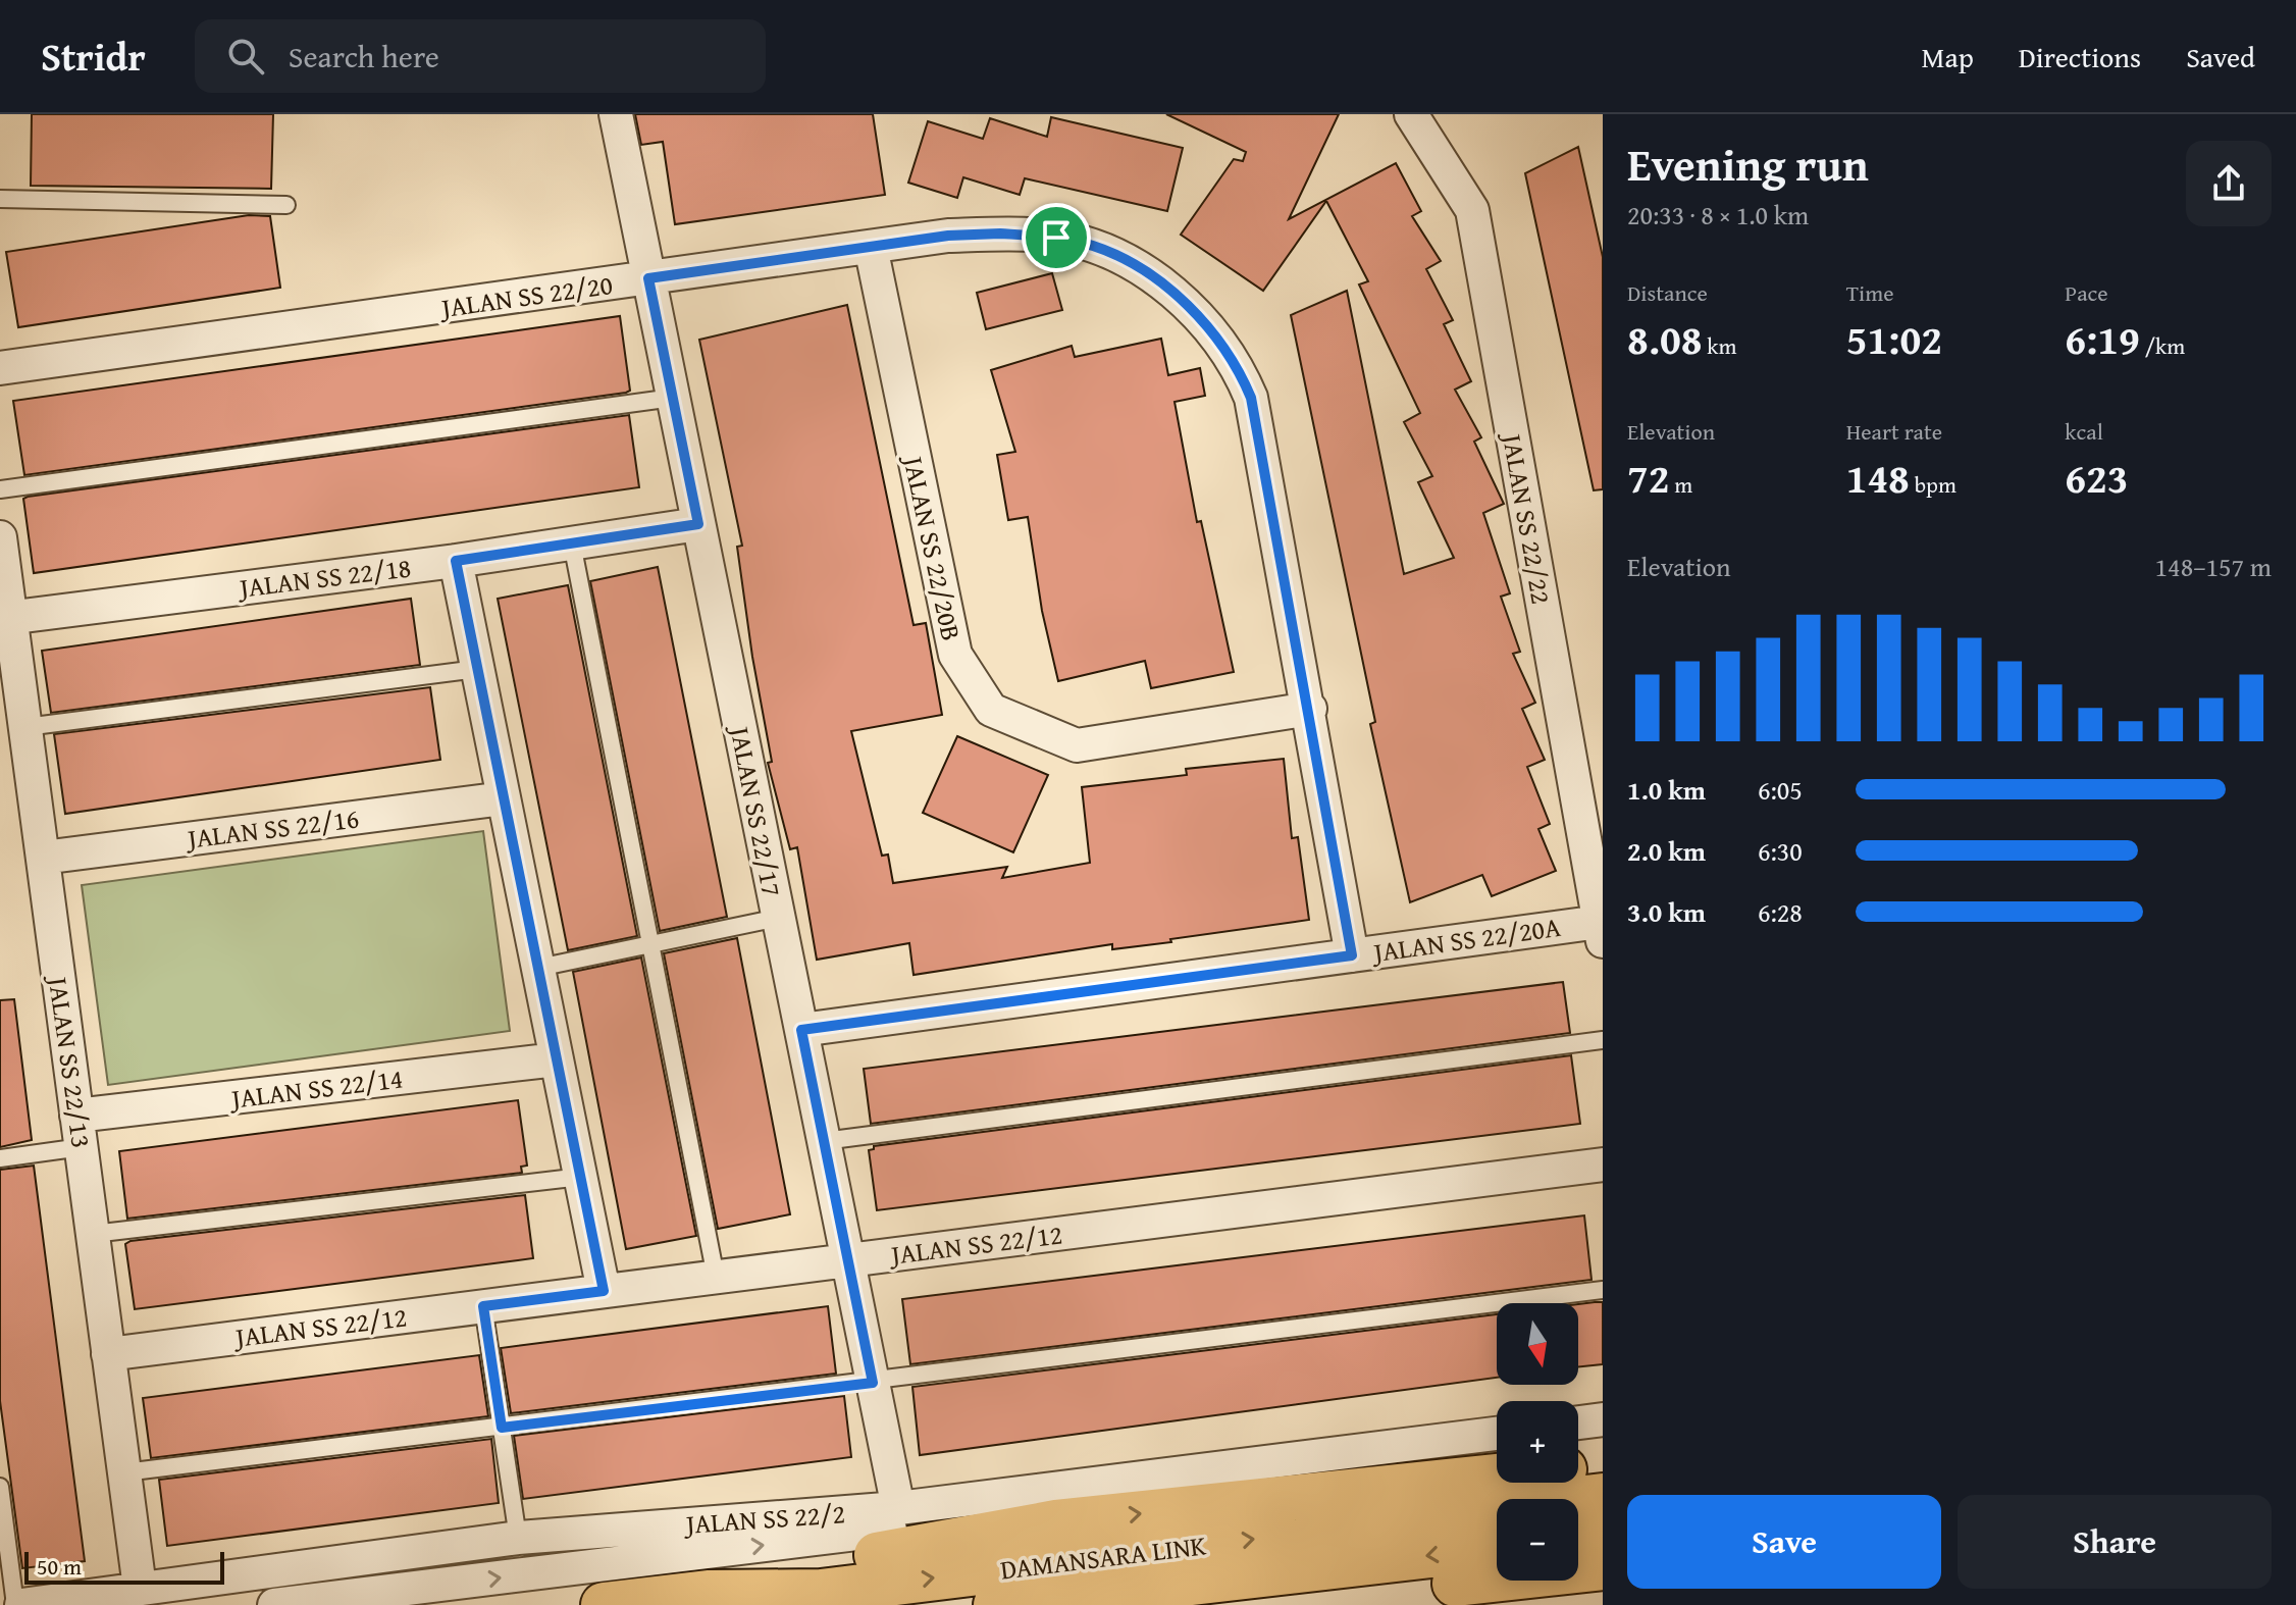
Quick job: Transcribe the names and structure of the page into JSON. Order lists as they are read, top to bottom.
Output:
{
  "streets": {
    "highway": ["DAMANSARA LINK"],
    "street": [
      "JALAN SS 22/20",
      "JALAN SS 22/22",
      "JALAN SS 22/20B",
      "JALAN SS 22/18",
      "JALAN SS 22/17",
      "JALAN SS 22/16",
      "JALAN SS 22/20A",
      "JALAN SS 22/13",
      "JALAN SS 22/14",
      "JALAN SS 22/12",
      "JALAN SS 22/2"
    ]
  },
  "crossings": [
    ["JALAN SS 22/20", "JALAN SS 22/20B"],
    ["JALAN SS 22/20", "JALAN SS 22/17"],
    ["JALAN SS 22/20", "JALAN SS 22/20A"],
    ["JALAN SS 22/22", "JALAN SS 22/20A"],
    ["JALAN SS 22/18", "JALAN SS 22/17"],
    ["JALAN SS 22/18", "JALAN SS 22/13"],
    ["JALAN SS 22/17", "JALAN SS 22/20A"],
    ["JALAN SS 22/17", "JALAN SS 22/12"],
    ["JALAN SS 22/17", "JALAN SS 22/2"],
    ["JALAN SS 22/16", "JALAN SS 22/13"],
    ["JALAN SS 22/13", "JALAN SS 22/14"],
    ["JALAN SS 22/13", "JALAN SS 22/12"],
    ["JALAN SS 22/13", "JALAN SS 22/2"]
  ],
  "scale_bar": "50 m",
  "north": "bottom",
  "page": {
    "header": "Stridr",
    "search": "Search here",
    "nav": ["Map", "Directions", "Saved"],
    "heading": ["Evening run", "20:33 · 8 × 1.0 km"],
    "stats": [
      ["Distance", "8.08 km"],
      ["Time", "51:02"],
      ["Pace", "6:19 /km"],
      ["Elevation", "72 m"],
      ["Heart rate", "148 bpm"],
      ["kcal", "623"]
    ],
    "chart": ["Elevation", "148–157 m"],
    "list": [
      {
        "name": "1.0 km",
        "note": "6:05"
      },
      {
        "name": "2.0 km",
        "note": "6:30"
      },
      {
        "name": "3.0 km",
        "note": "6:28"
      }
    ],
    "map_buttons": ["+", "−"],
    "buttons": ["Save", "Share"],
    "scale": "50 m"
  }
}
